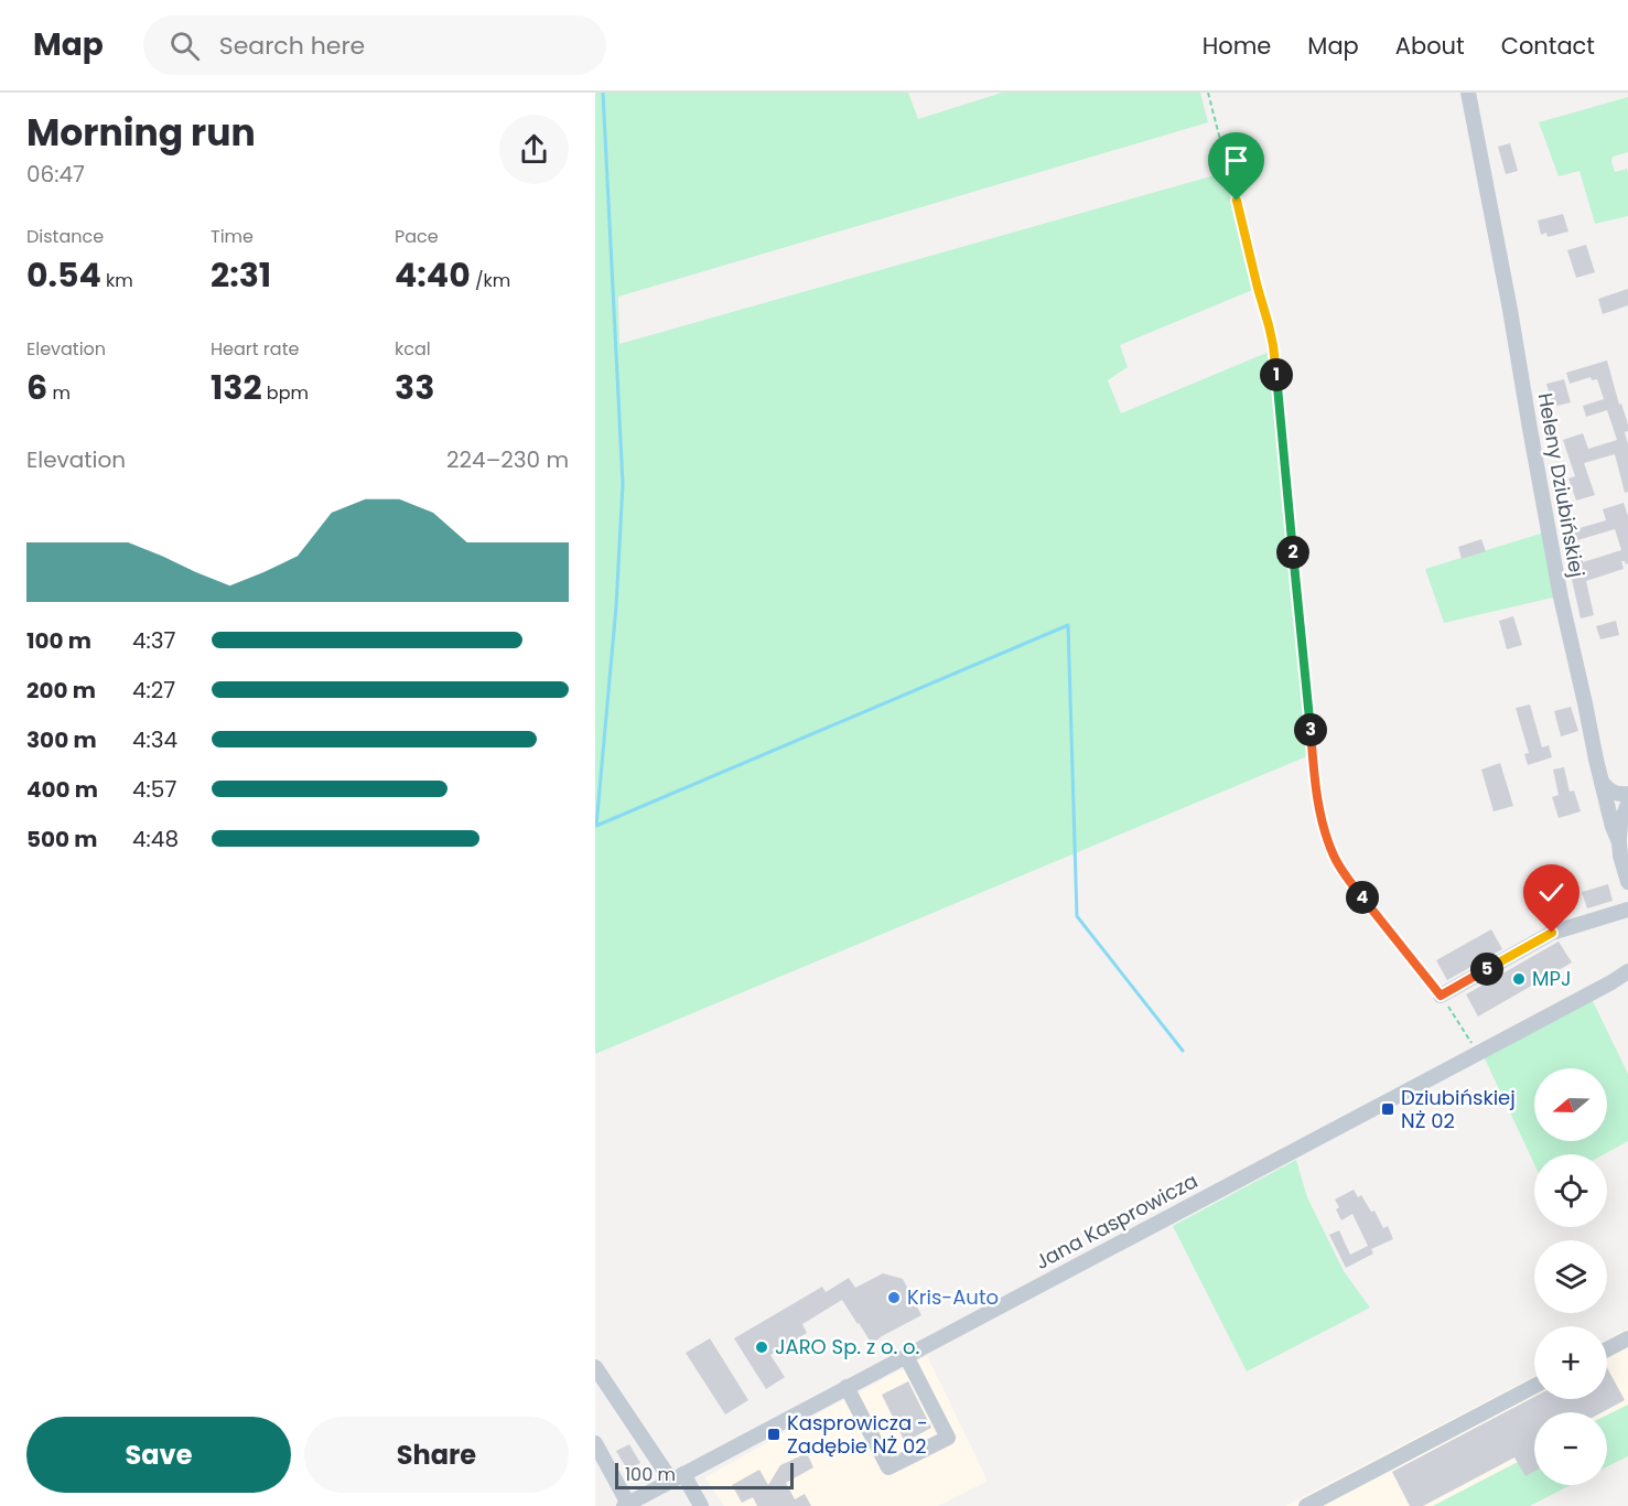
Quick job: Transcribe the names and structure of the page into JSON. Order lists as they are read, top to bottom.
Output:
{
  "streets": {
    "street": ["Heleny Dziubińskiej", "Jana Kasprowicza"]
  },
  "places": {
    "other": ["MPJ", "Kris-Auto", "JARO Sp. z o. o."],
    "transit": ["Dziubińskiej NŻ 02", "Kasprowicza - Zadębie NŻ 02"]
  },
  "scale_bar": "100 m",
  "north": "left",
  "page": {
    "header": "Map",
    "search": "Search here",
    "nav": [
      "Home",
      "Map",
      "About",
      "Contact"
    ],
    "heading": ["Morning run", "06:47"],
    "stats": [
      ["Distance", "0.54 km"],
      ["Time", "2:31"],
      ["Pace", "4:40 /km"],
      ["Elevation", "6 m"],
      ["Heart rate", "132 bpm"],
      ["kcal", "33"]
    ],
    "pins": [
      "1",
      "2",
      "3",
      "4",
      "5"
    ],
    "chart": ["Elevation", "224–230 m"],
    "list": [
      {
        "name": "100 m",
        "note": "4:37"
      },
      {
        "name": "200 m",
        "note": "4:27"
      },
      {
        "name": "300 m",
        "note": "4:34"
      },
      {
        "name": "400 m",
        "note": "4:57"
      },
      {
        "name": "500 m",
        "note": "4:48"
      }
    ],
    "map_buttons": ["+", "−"],
    "buttons": ["Save", "Share"],
    "scale": "100 m"
  }
}
